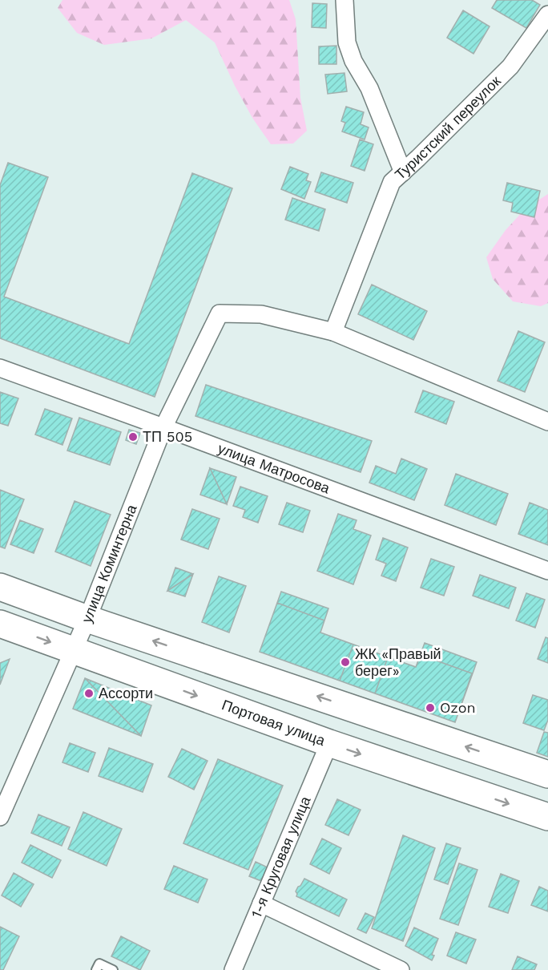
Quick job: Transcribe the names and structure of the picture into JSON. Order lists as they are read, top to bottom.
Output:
{
  "streets": {
    "main road": ["Портовая улица"],
    "street": [
      "Туристский переулок",
      "улица Матросова",
      "улица Коминтерна",
      "1-я Круговая улица"
    ]
  },
  "crossings": [
    ["Туристский переулок", "улица Коминтерна"],
    ["улица Матросова", "улица Коминтерна"],
    ["улица Коминтерна", "Портовая улица"],
    ["Портовая улица", "1-я Круговая улица"]
  ],
  "places": [
    "ТП 505",
    "ЖК «Правый берег»",
    "Ассорти",
    "Ozon"
  ]
}
